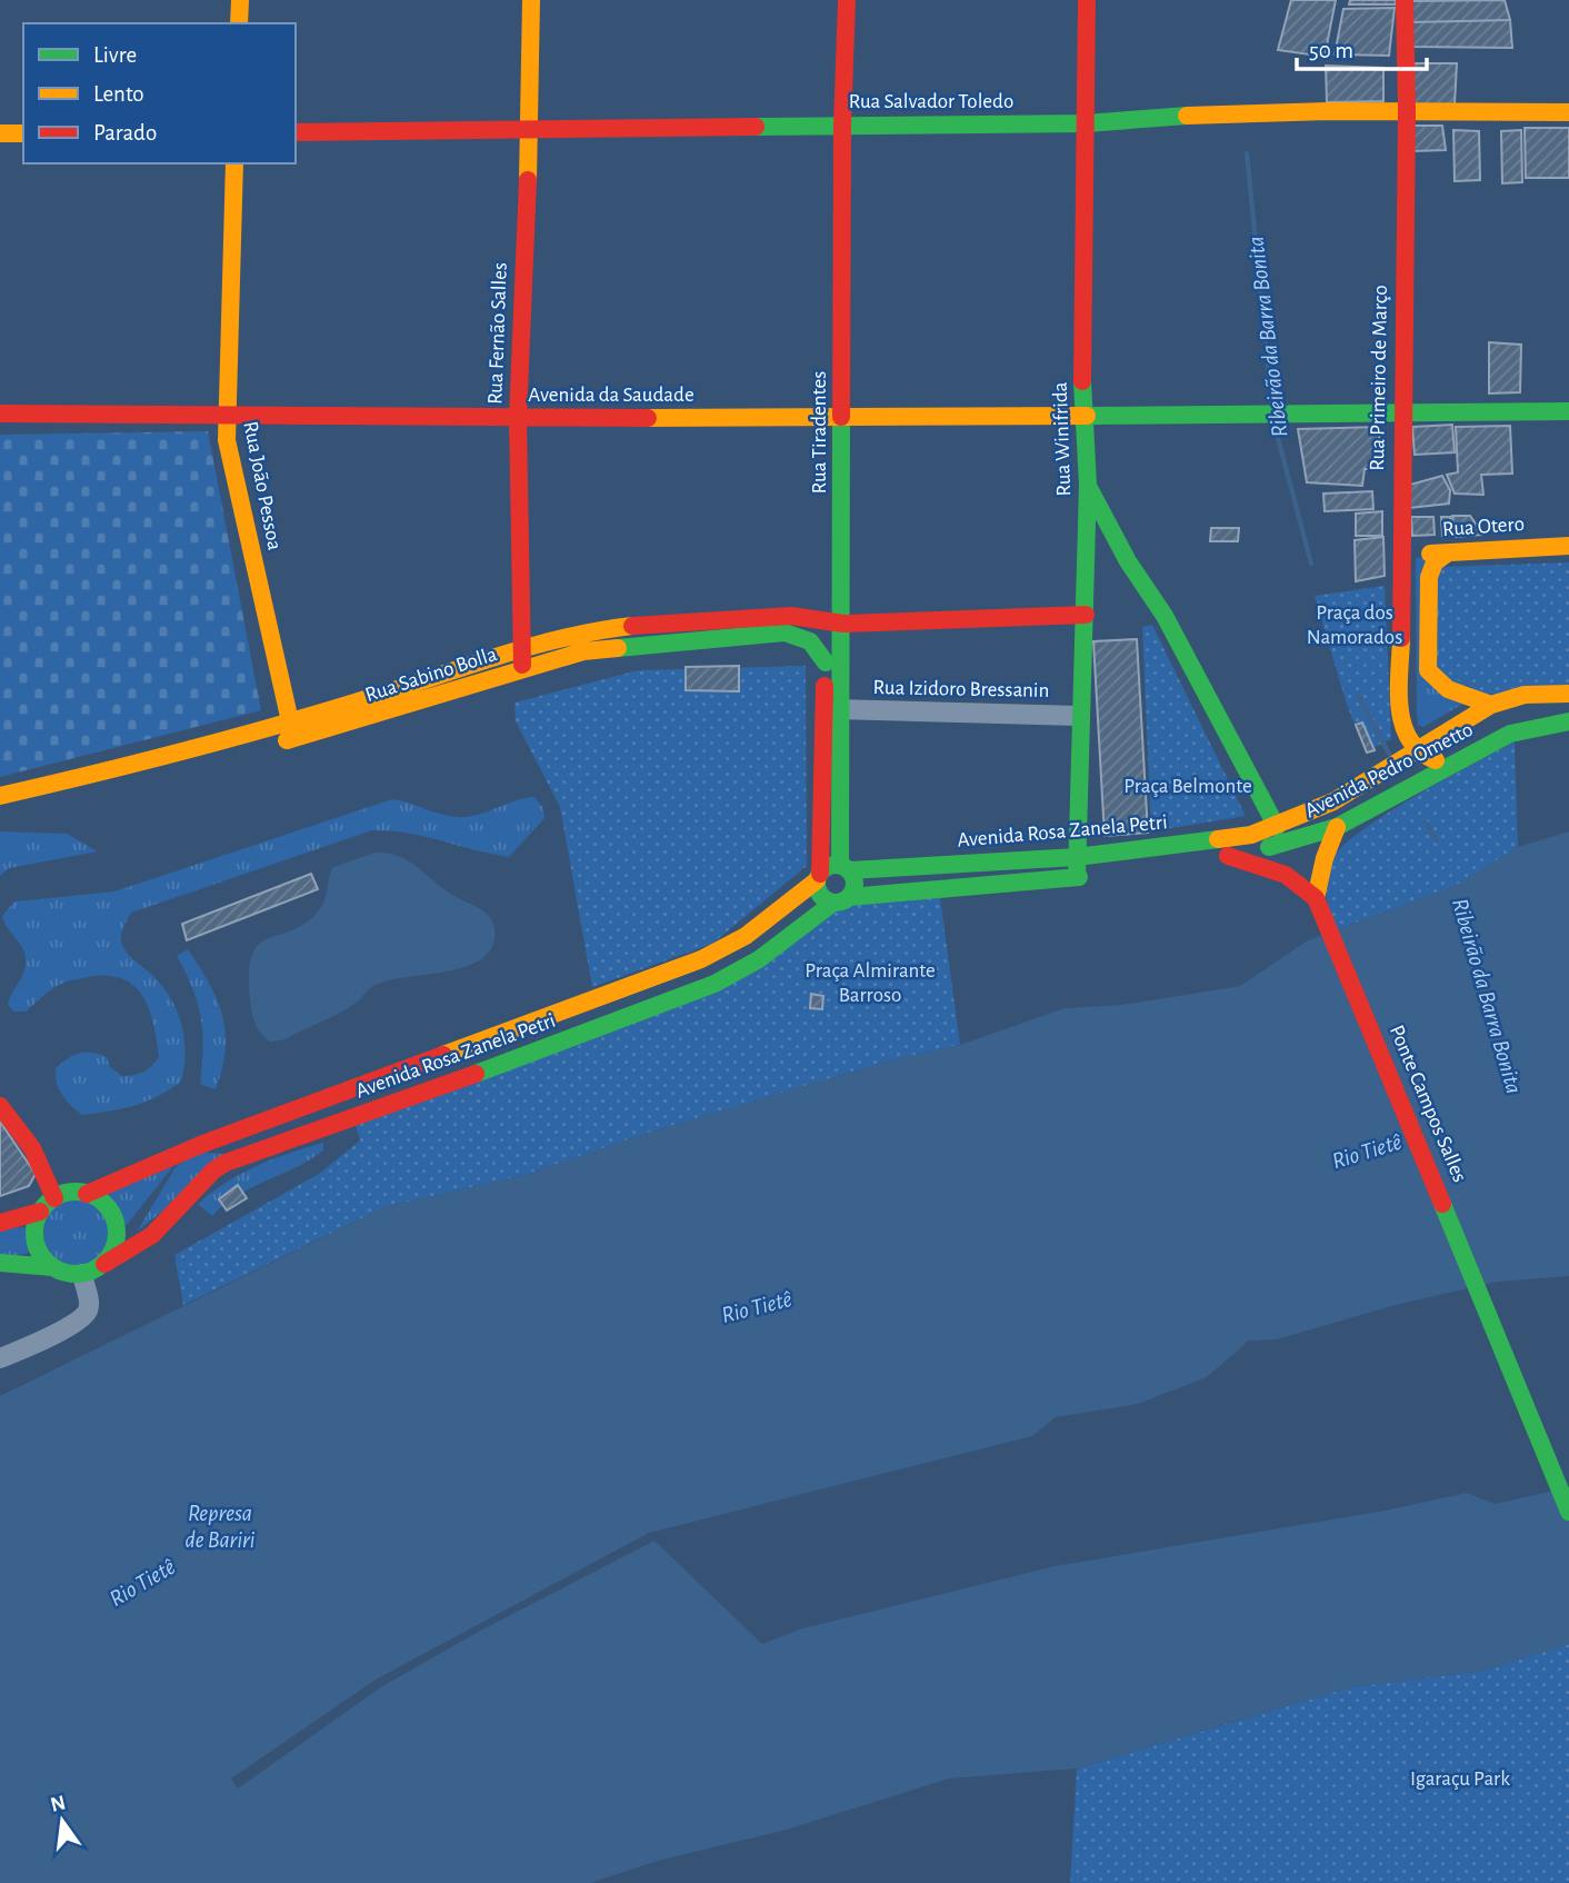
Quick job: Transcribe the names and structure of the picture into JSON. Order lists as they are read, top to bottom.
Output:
{
  "streets": {
    "main road": [
      "Rua Salvador Toledo",
      "Rua Fernão Salles",
      "Rua Primeiro de Março",
      "Avenida da Saudade",
      "Rua Tiradentes",
      "Rua Winifrida",
      "Rua João Pessoa",
      "Rua Otero",
      "Rua Sabino Bolla",
      "Avenida Pedro Ometto",
      "Avenida Rosa Zanela Petri",
      "Ponte Campos Salles"
    ],
    "street": ["Rua Izidoro Bressanin"]
  },
  "crossings": [
    ["Rua Salvador Toledo", "Rua Fernão Salles"],
    ["Rua Salvador Toledo", "Rua Primeiro de Março"],
    ["Rua Salvador Toledo", "Rua Tiradentes"],
    ["Rua Salvador Toledo", "Rua Winifrida"],
    ["Rua Fernão Salles", "Avenida da Saudade"],
    ["Rua Fernão Salles", "Rua Sabino Bolla"],
    ["Rua Primeiro de Março", "Avenida da Saudade"],
    ["Rua Primeiro de Março", "Rua Otero"],
    ["Rua Primeiro de Março", "Avenida Pedro Ometto"],
    ["Avenida da Saudade", "Rua Tiradentes"],
    ["Avenida da Saudade", "Rua Winifrida"],
    ["Avenida da Saudade", "Rua João Pessoa"],
    ["Rua Tiradentes", "Rua Sabino Bolla"],
    ["Rua Tiradentes", "Rua Izidoro Bressanin"],
    ["Rua Tiradentes", "Avenida Rosa Zanela Petri"],
    ["Rua Winifrida", "Rua Sabino Bolla"],
    ["Rua Winifrida", "Rua Izidoro Bressanin"],
    ["Rua Winifrida", "Avenida Rosa Zanela Petri"],
    ["Rua João Pessoa", "Rua Sabino Bolla"],
    ["Avenida Pedro Ometto", "Avenida Rosa Zanela Petri"]
  ],
  "water": ["Ribeirão da Barra Bonita", "Rio Tietê", "Represa de Bariri"],
  "parks": [
    "Praça dos Namorados",
    "Praça Belmonte",
    "Praça Almirante Barroso",
    "Igaraçu Park"
  ],
  "legend": ["Livre", "Lento", "Parado"],
  "scale_bar": "50 m",
  "north": "top"
}
